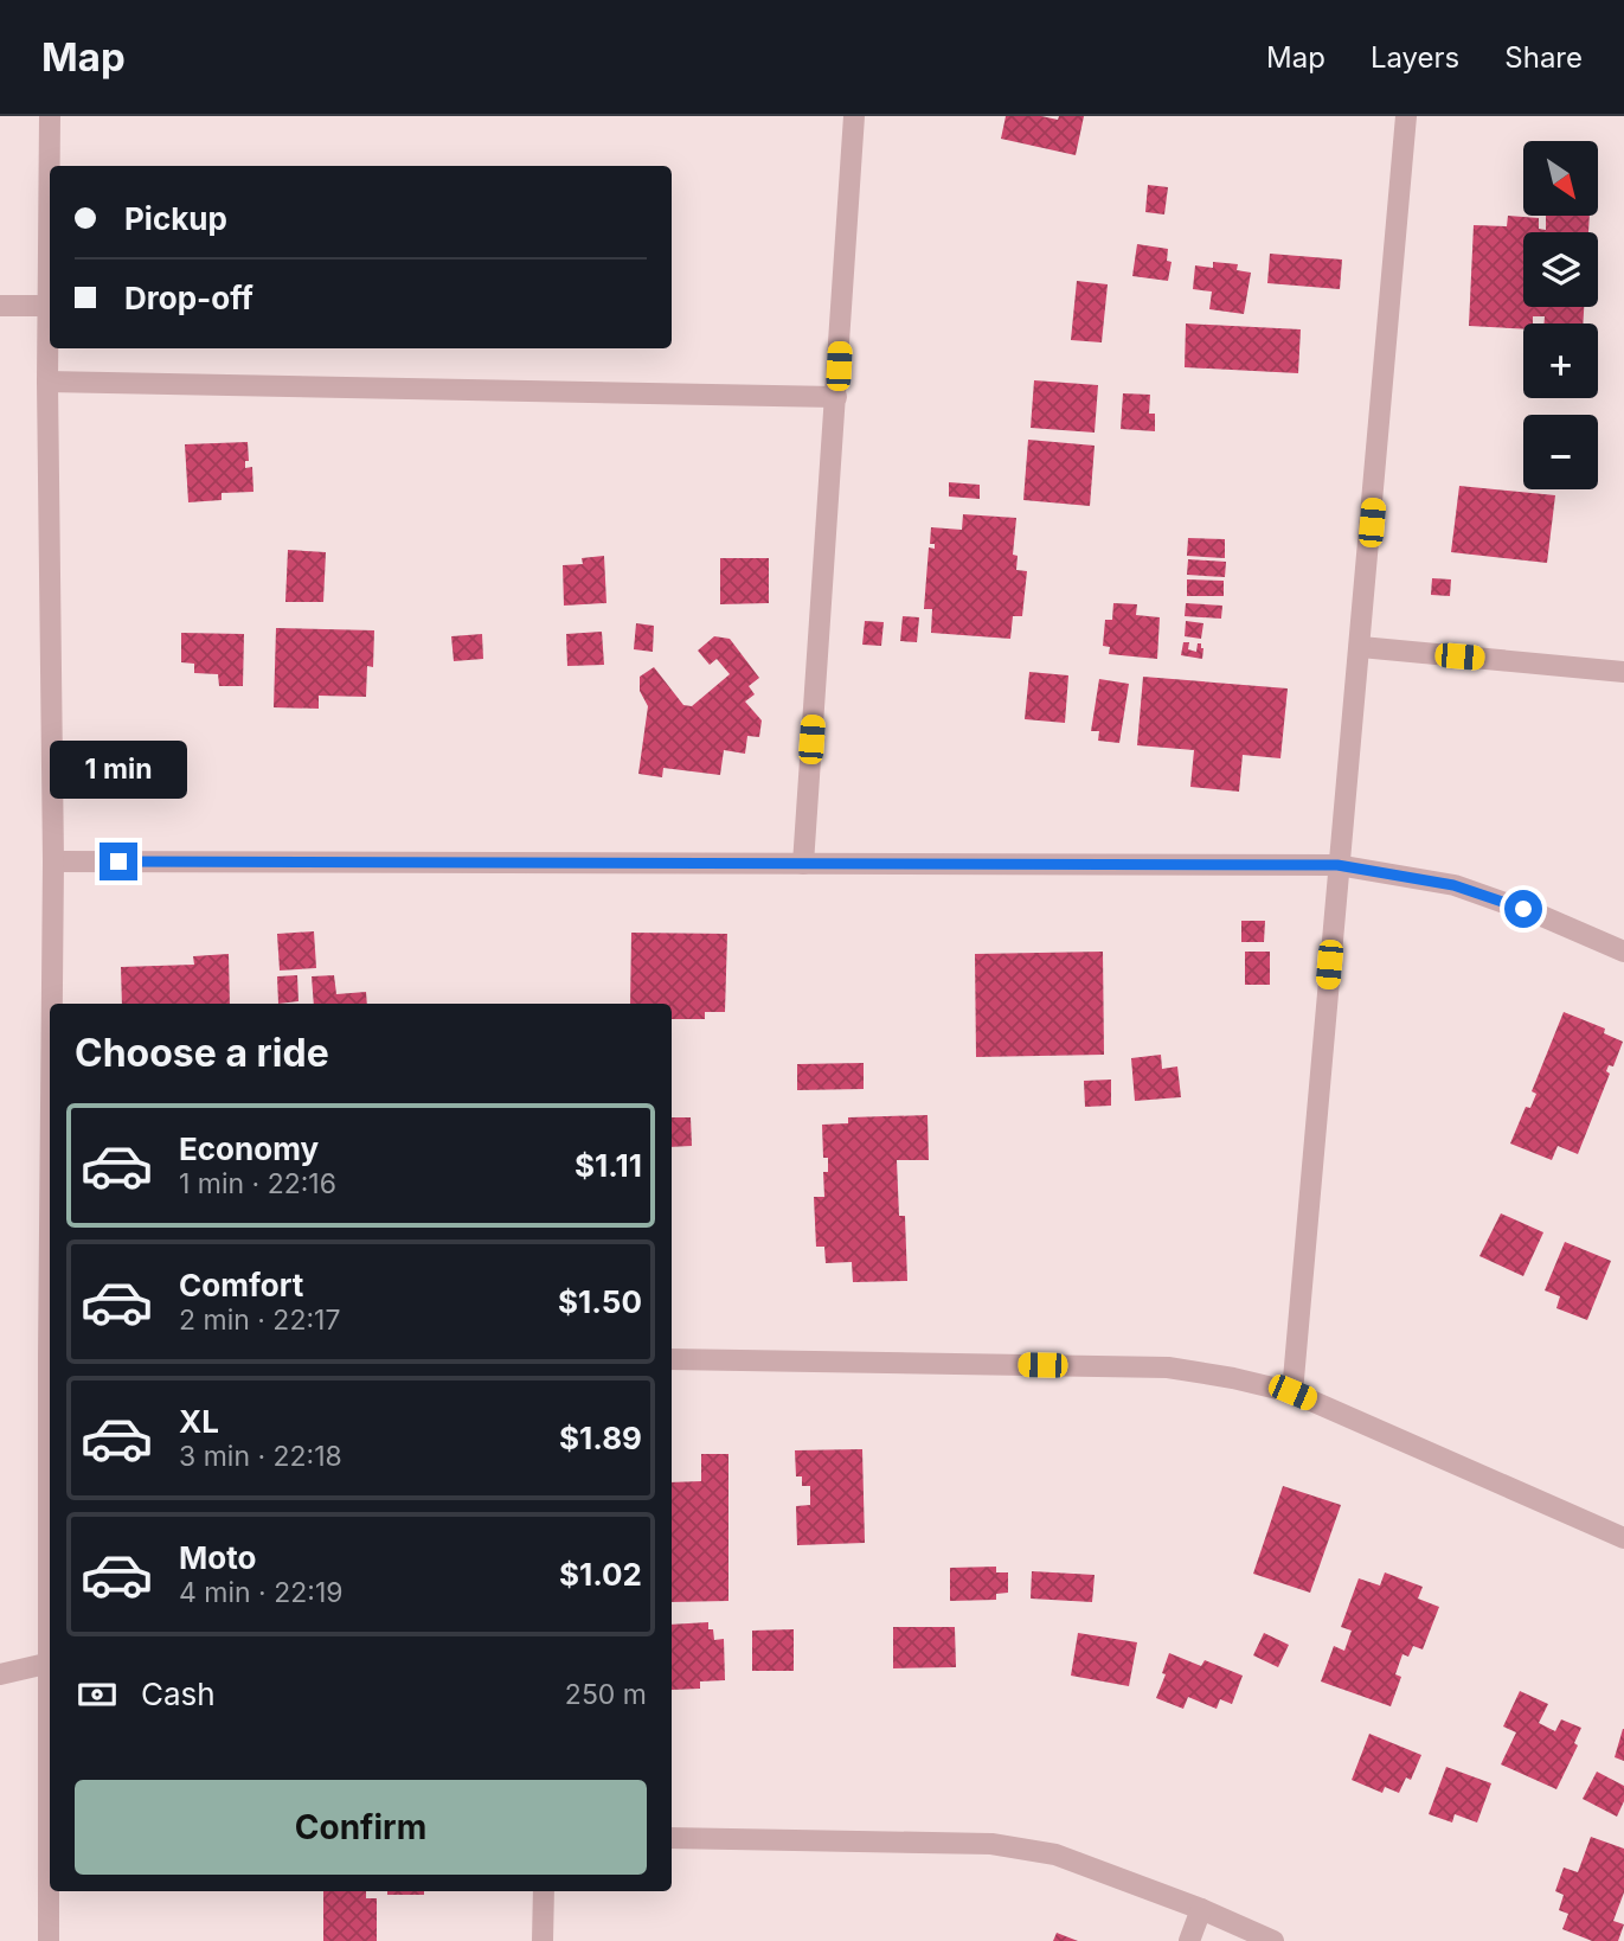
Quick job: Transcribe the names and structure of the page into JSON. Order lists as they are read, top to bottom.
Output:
{
  "north": "bottom right",
  "page": {
    "header": "Map",
    "nav": ["Map", "Layers", "Share"],
    "map_buttons": ["+", "−"],
    "banner": ["Pickup", "Drop-off"],
    "bubble": "1 min",
    "heading": "Choose a ride",
    "list": [
      {
        "name": "Economy",
        "note": "1 min · 22:16",
        "value": "$1.11"
      },
      {
        "name": "Comfort",
        "note": "2 min · 22:17",
        "value": "$1.50"
      },
      {
        "name": "XL",
        "note": "3 min · 22:18",
        "value": "$1.89"
      },
      {
        "name": "Moto",
        "note": "4 min · 22:19",
        "value": "$1.02"
      }
    ],
    "pay": ["Cash", "250 m"],
    "buttons": "Confirm"
  }
}
